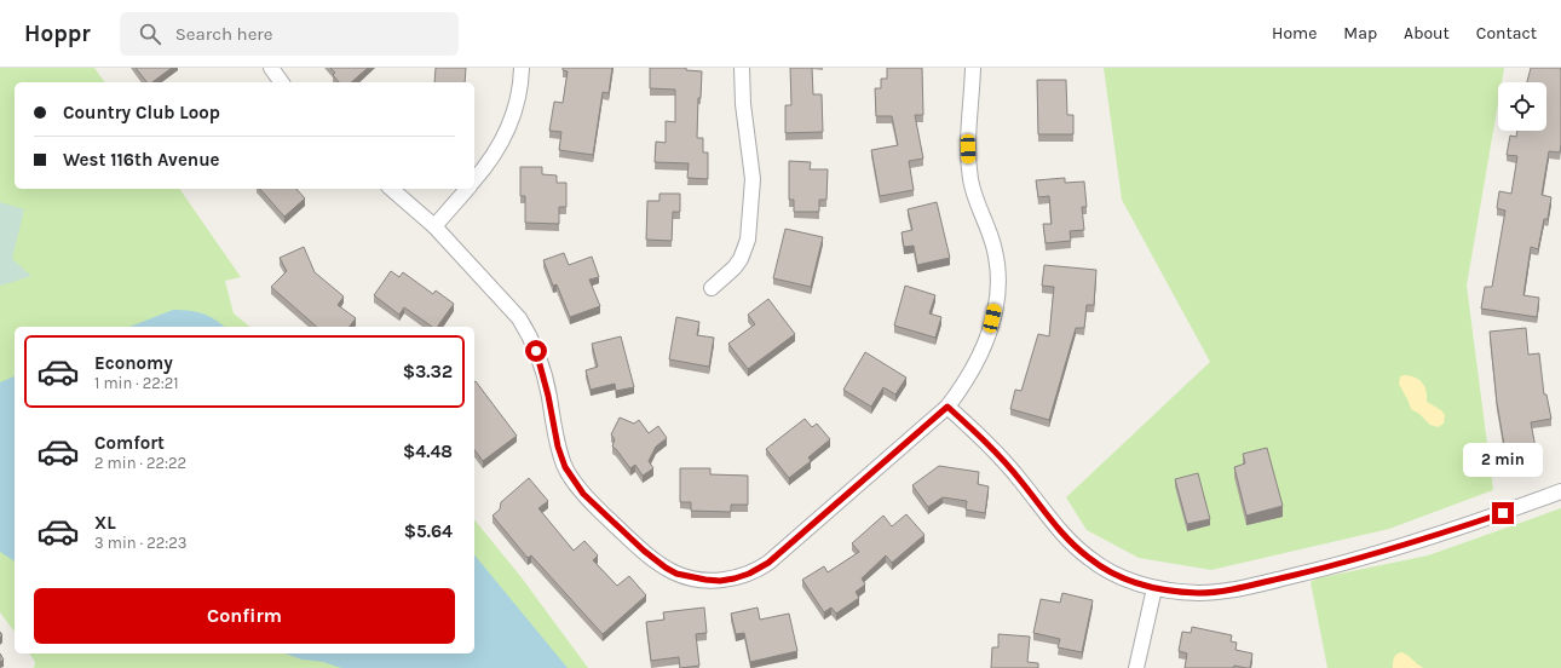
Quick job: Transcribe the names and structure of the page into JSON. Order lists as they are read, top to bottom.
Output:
{
  "page": {
    "header": "Hoppr",
    "search": "Search here",
    "nav": [
      "Home",
      "Map",
      "About",
      "Contact"
    ],
    "banner": ["Country Club Loop", "West 116th Avenue"],
    "list": [
      {
        "name": "Economy",
        "note": "1 min · 22:21",
        "value": "$3.32"
      },
      {
        "name": "Comfort",
        "note": "2 min · 22:22",
        "value": "$4.48"
      },
      {
        "name": "XL",
        "note": "3 min · 22:23",
        "value": "$5.64"
      }
    ],
    "bubble": "2 min",
    "buttons": "Confirm"
  }
}
